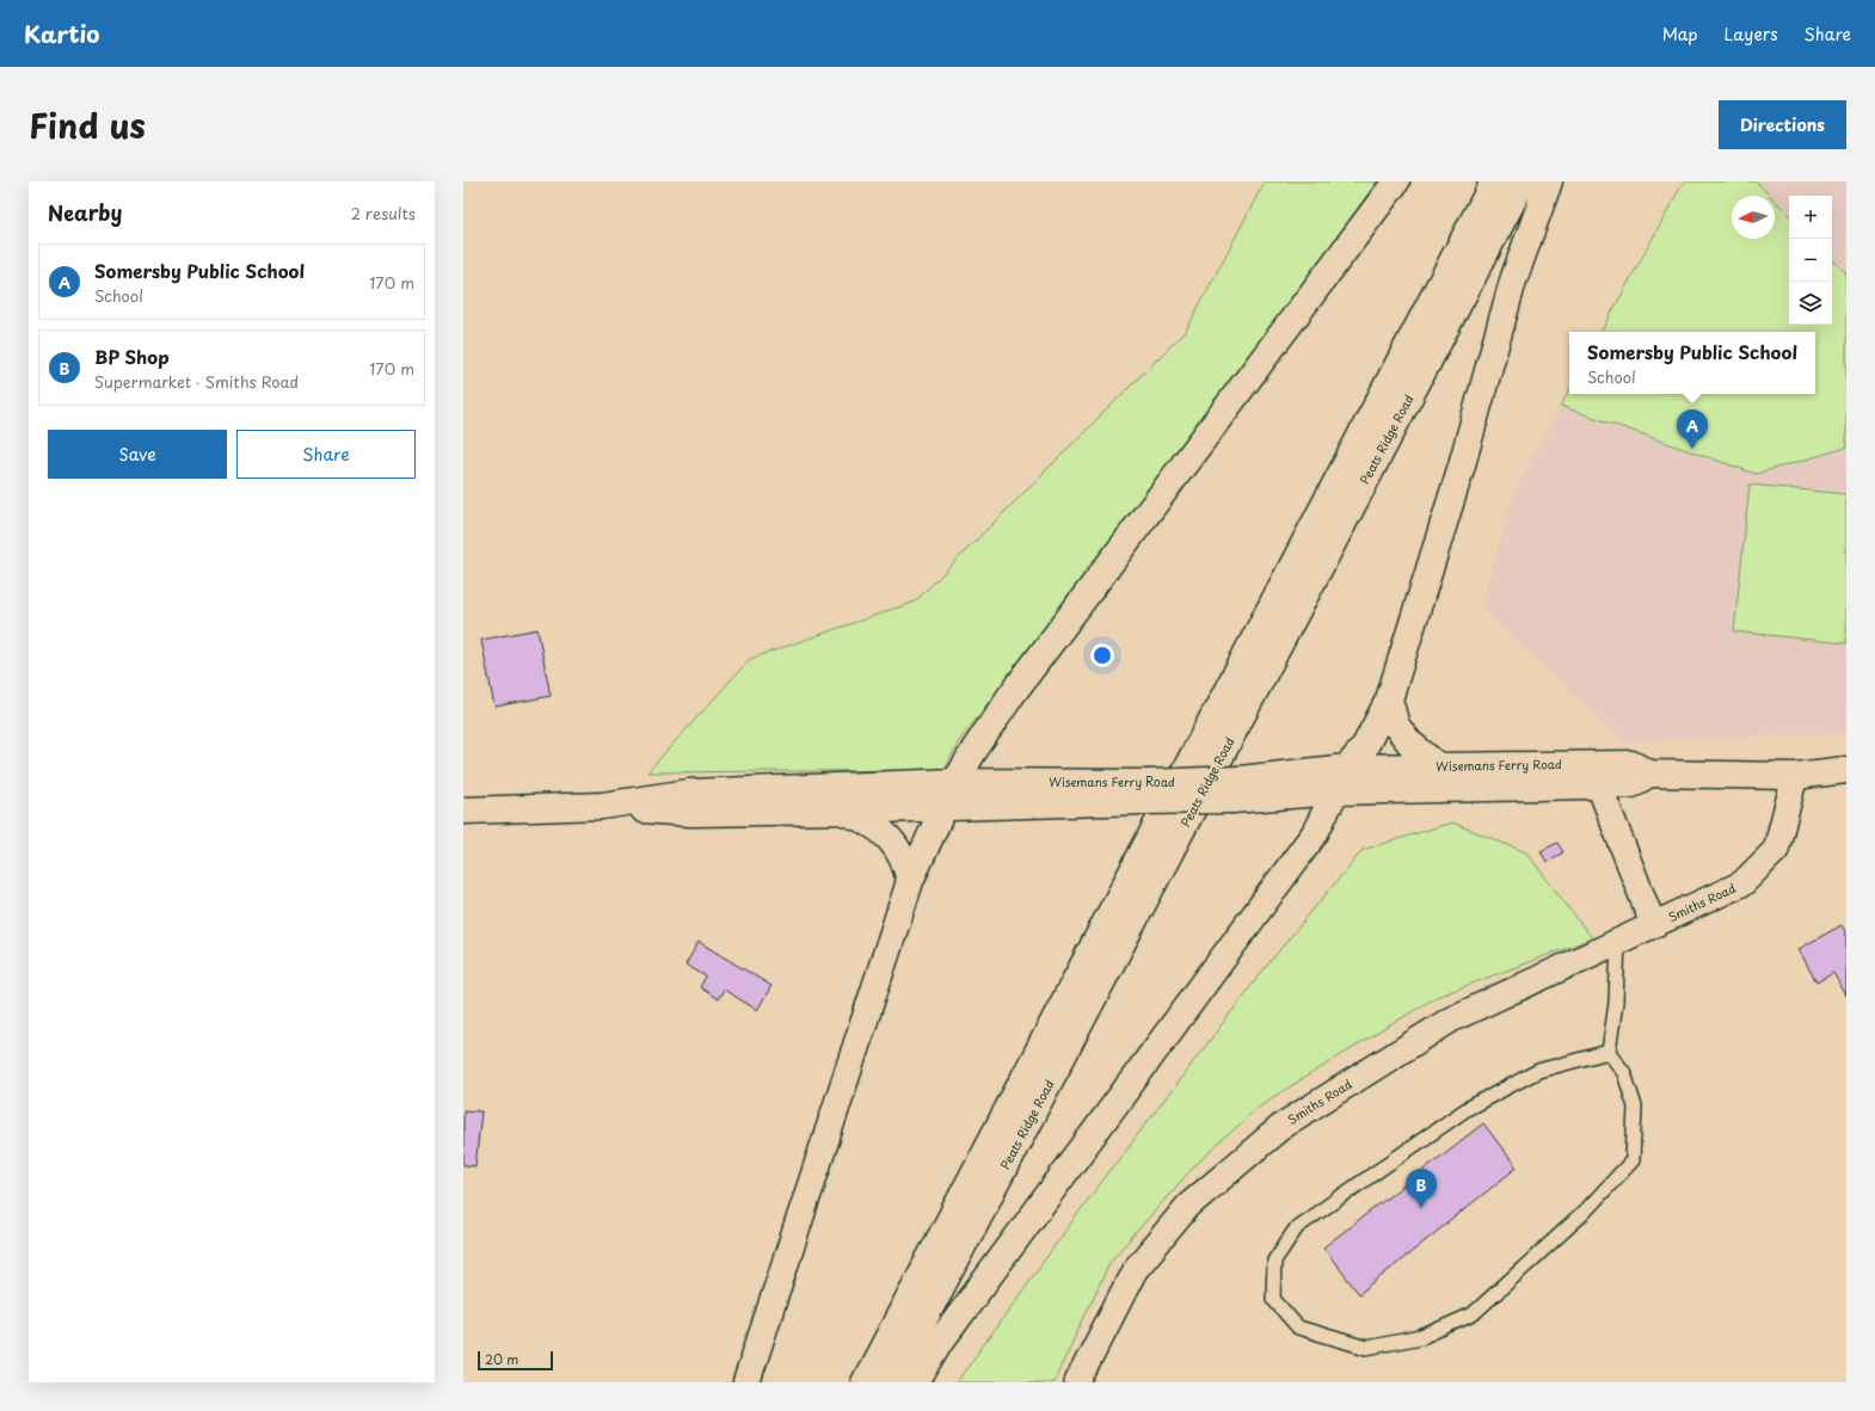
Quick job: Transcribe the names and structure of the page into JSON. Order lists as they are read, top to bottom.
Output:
{
  "streets": {
    "main road": ["Peats Ridge Road", "Wisemans Ferry Road"],
    "street": ["Smiths Road"]
  },
  "crossings": [
    ["Wisemans Ferry Road", "Smiths Road"]
  ],
  "scale_bar": "20 m",
  "north": "left",
  "page": {
    "header": "Kartio",
    "nav": ["Map", "Layers", "Share"],
    "title": "Find us",
    "buttons": [
      "Directions",
      ["Save", "Share"]
    ],
    "heading": ["Nearby", "2 results"],
    "map_buttons": ["+", "−"],
    "list": [
      {
        "mark": "A",
        "name": "Somersby Public School",
        "note": "School",
        "value": "170 m"
      },
      {
        "mark": "B",
        "name": "BP Shop",
        "note": "Supermarket · Smiths Road",
        "value": "170 m"
      }
    ],
    "popup": ["Somersby Public School", "School"],
    "pins": ["A", "B"],
    "scale": "20 m"
  }
}
